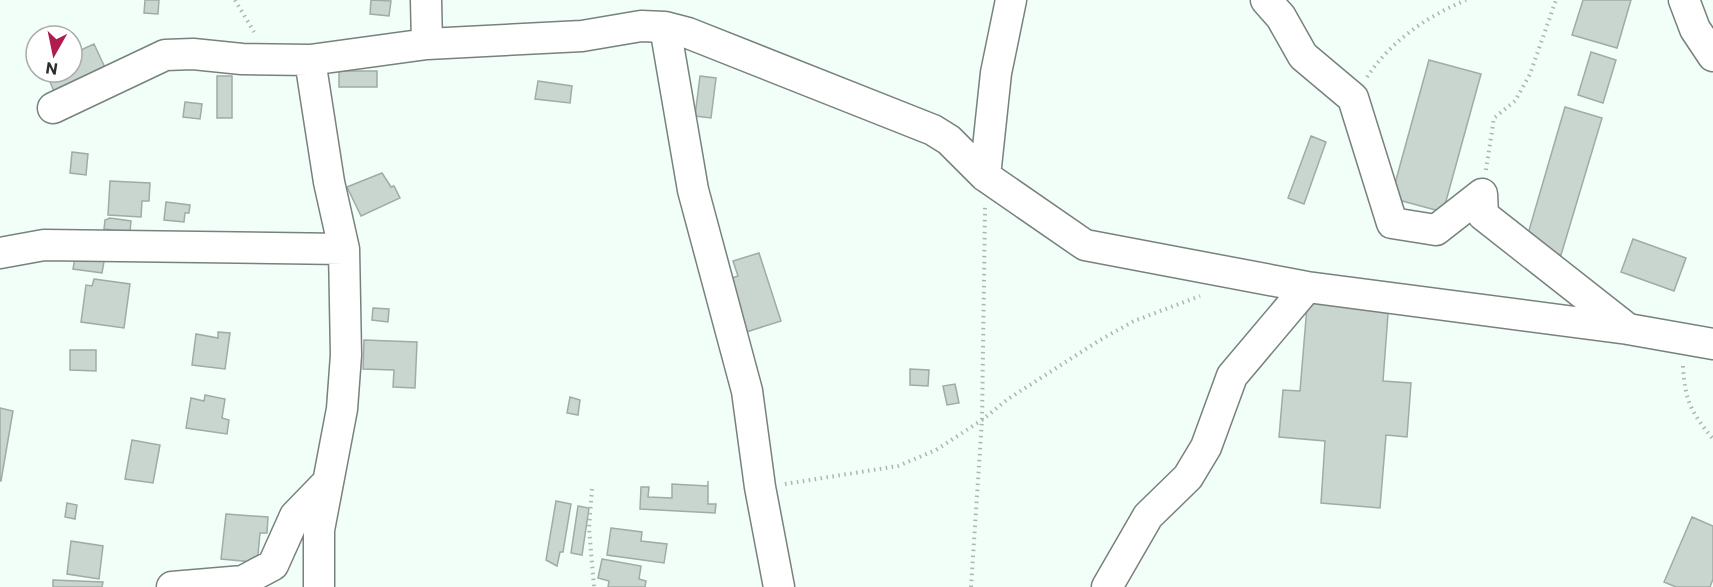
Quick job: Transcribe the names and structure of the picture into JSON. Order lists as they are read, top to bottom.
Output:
{
  "north": "bottom"
}
